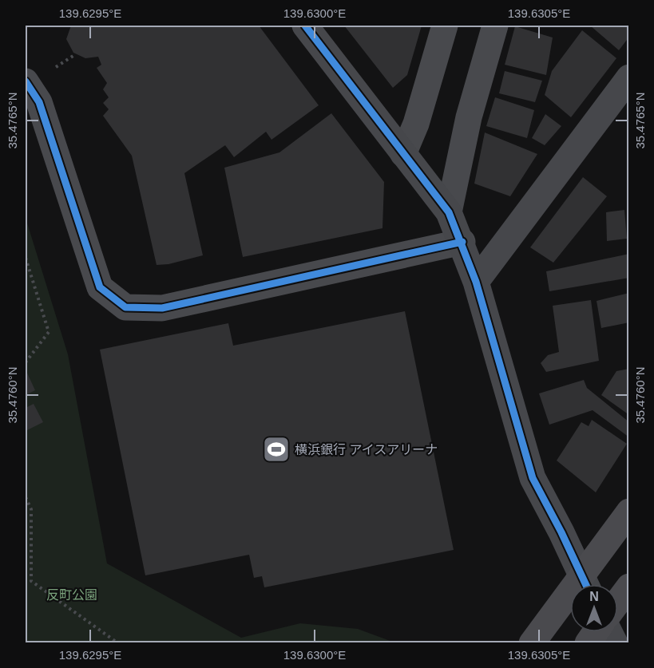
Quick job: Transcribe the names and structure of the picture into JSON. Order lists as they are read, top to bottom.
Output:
{
  "parks": ["反町公園"],
  "places": {
    "sports": ["横浜銀行 アイスアリーナ"]
  },
  "north": "top",
  "coordinates": [
    "139.6295°E",
    "139.6300°E",
    "139.6305°E",
    "35.4765°N",
    "35.4760°N"
  ]
}
